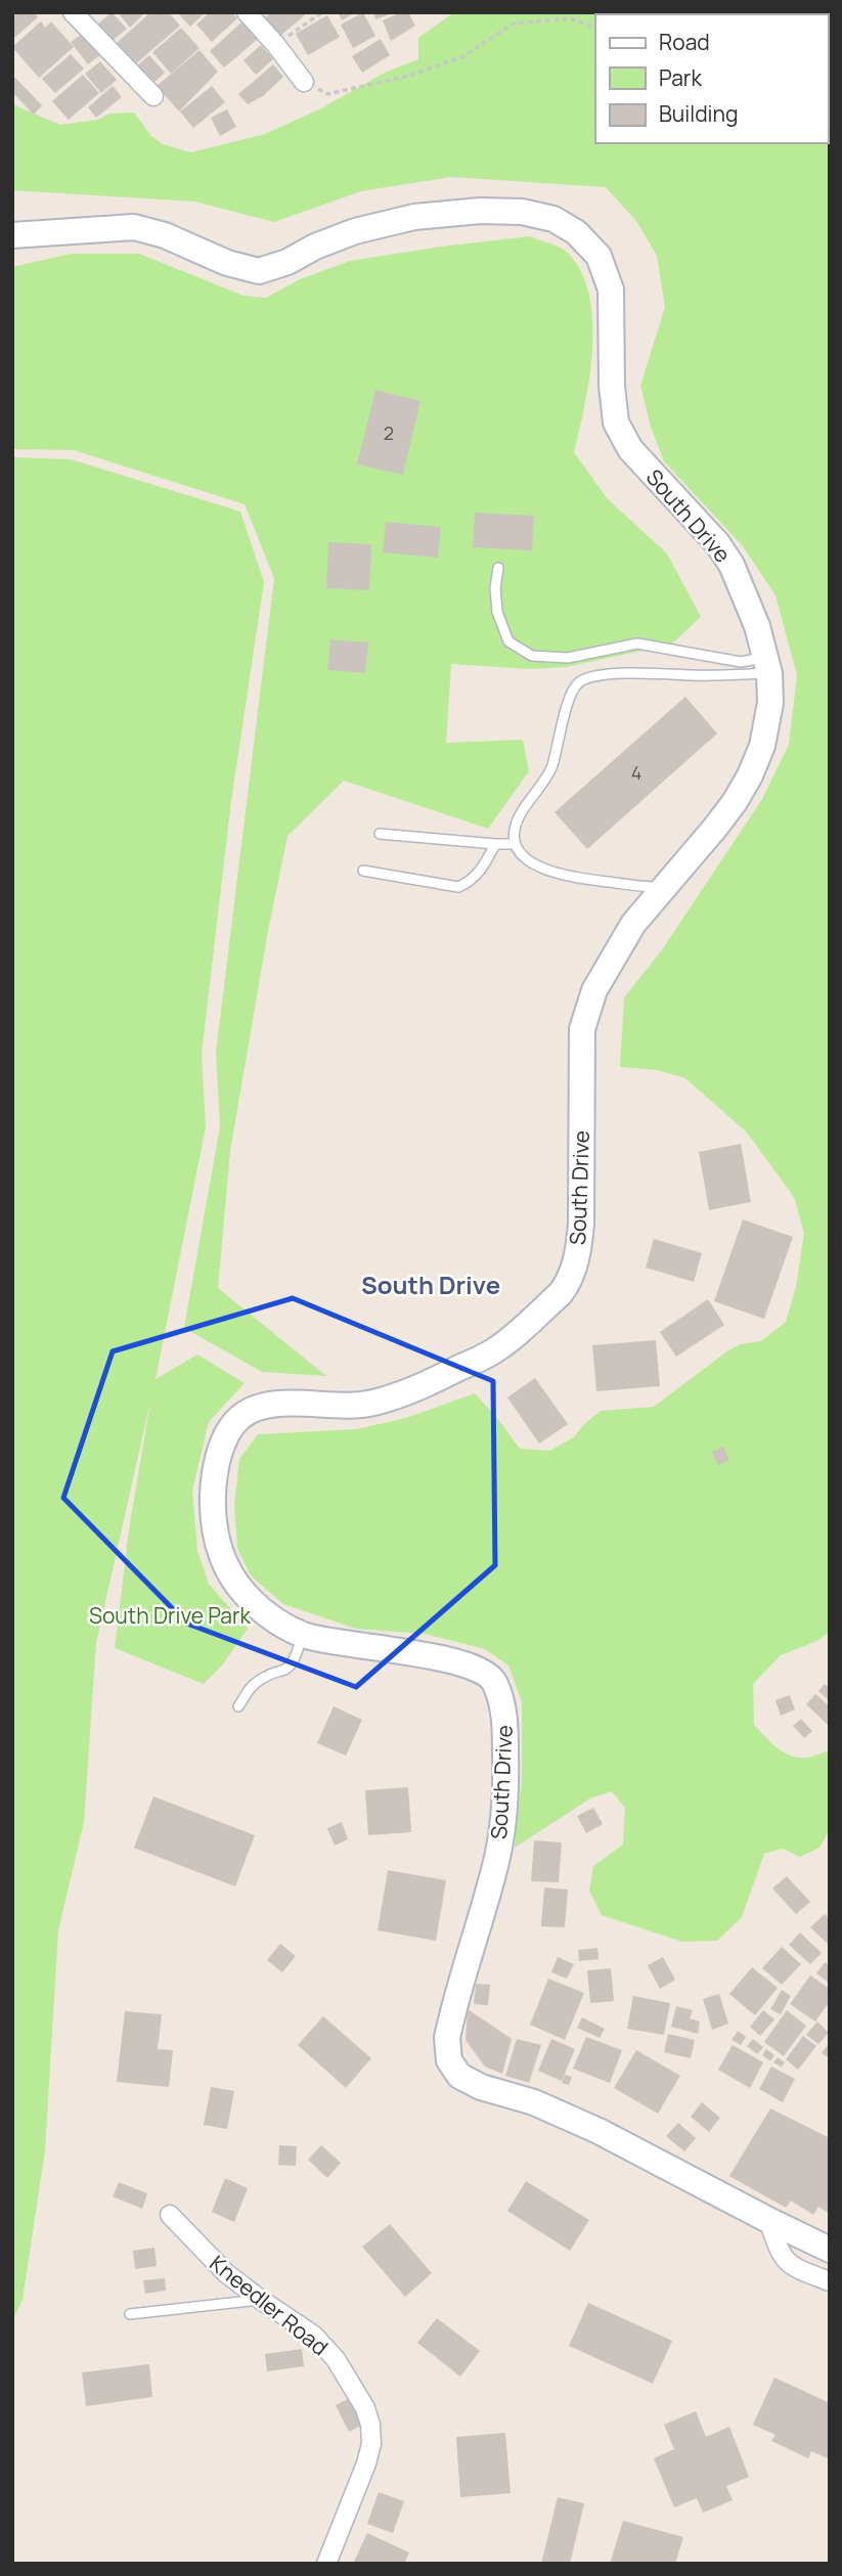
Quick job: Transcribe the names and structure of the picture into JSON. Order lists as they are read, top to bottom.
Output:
{
  "streets": {
    "main road": ["South Drive"],
    "street": ["Kneedler Road"]
  },
  "districts": ["South Drive"],
  "parks": ["South Drive Park"],
  "house_numbers": ["2", "4"],
  "legend": ["Road", "Park", "Building"]
}
